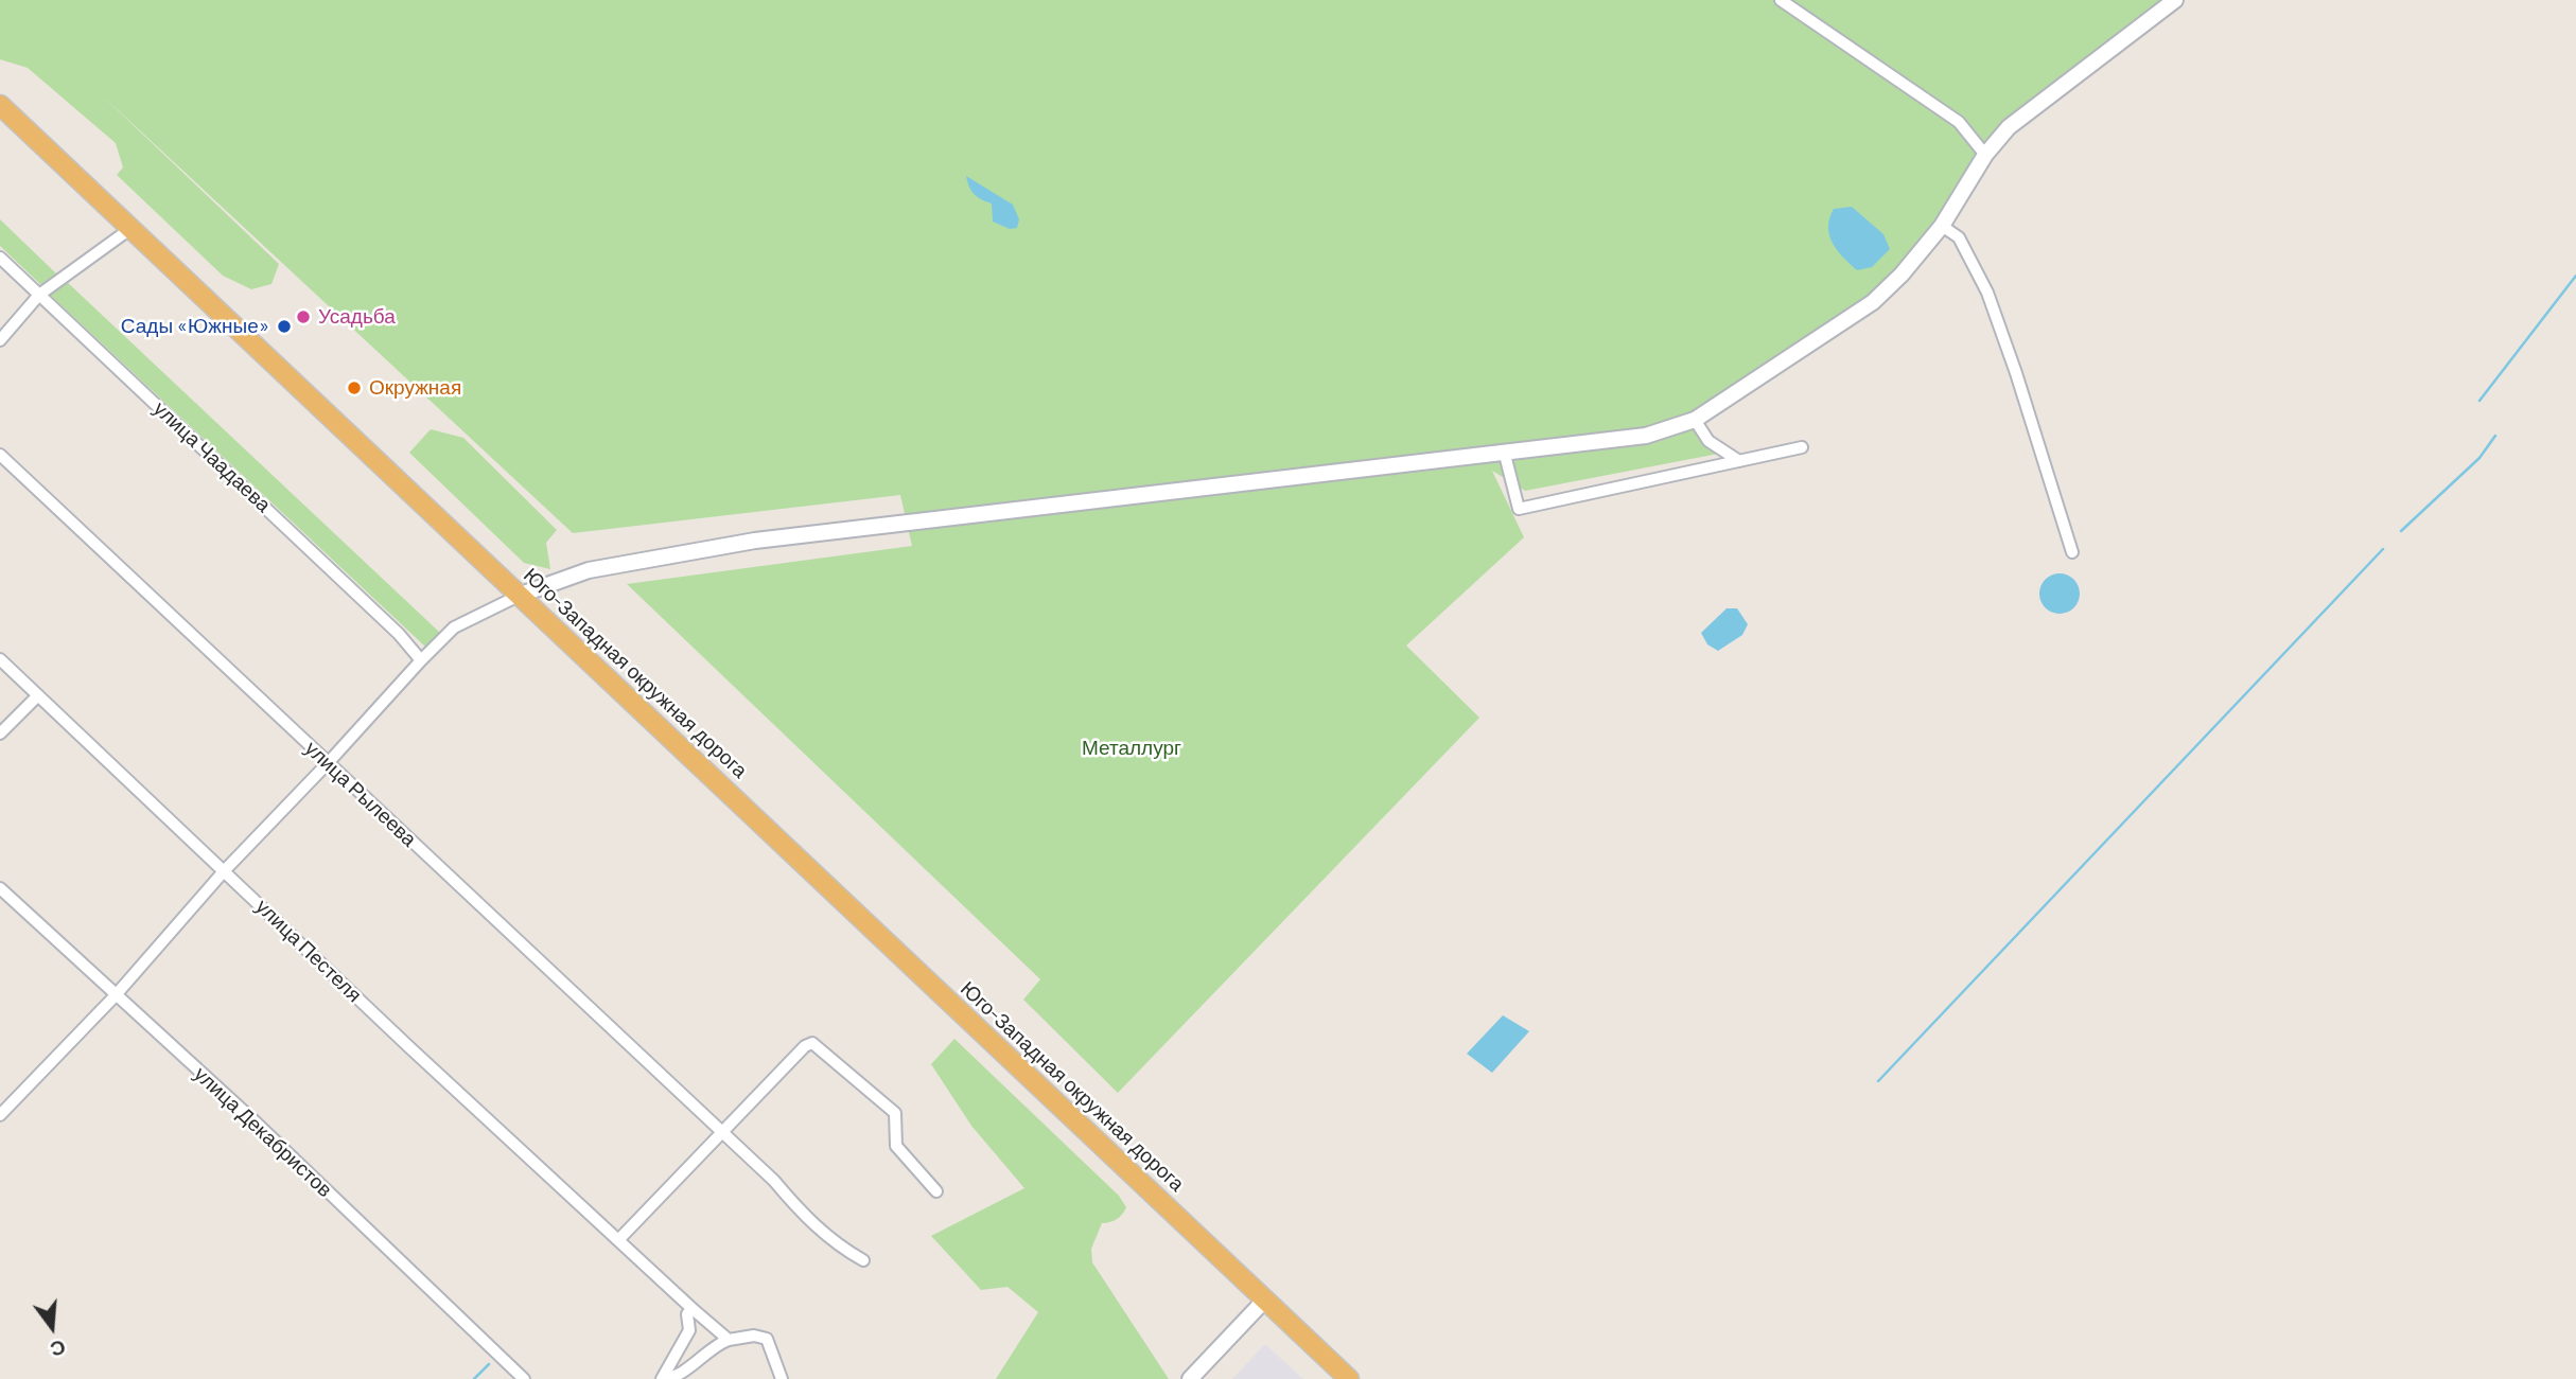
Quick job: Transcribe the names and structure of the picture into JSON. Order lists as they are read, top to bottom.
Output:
{
  "streets": {
    "highway": ["Юго-Западная окружная дорога"],
    "street": [
      "улица Чаадаева",
      "улица Рылеева",
      "улица Пестеля",
      "улица Декабристов"
    ]
  },
  "parks": ["Металлург"],
  "places": ["Усадьба", "Сады «Южные»", "Окружная"],
  "north": "bottom"
}
